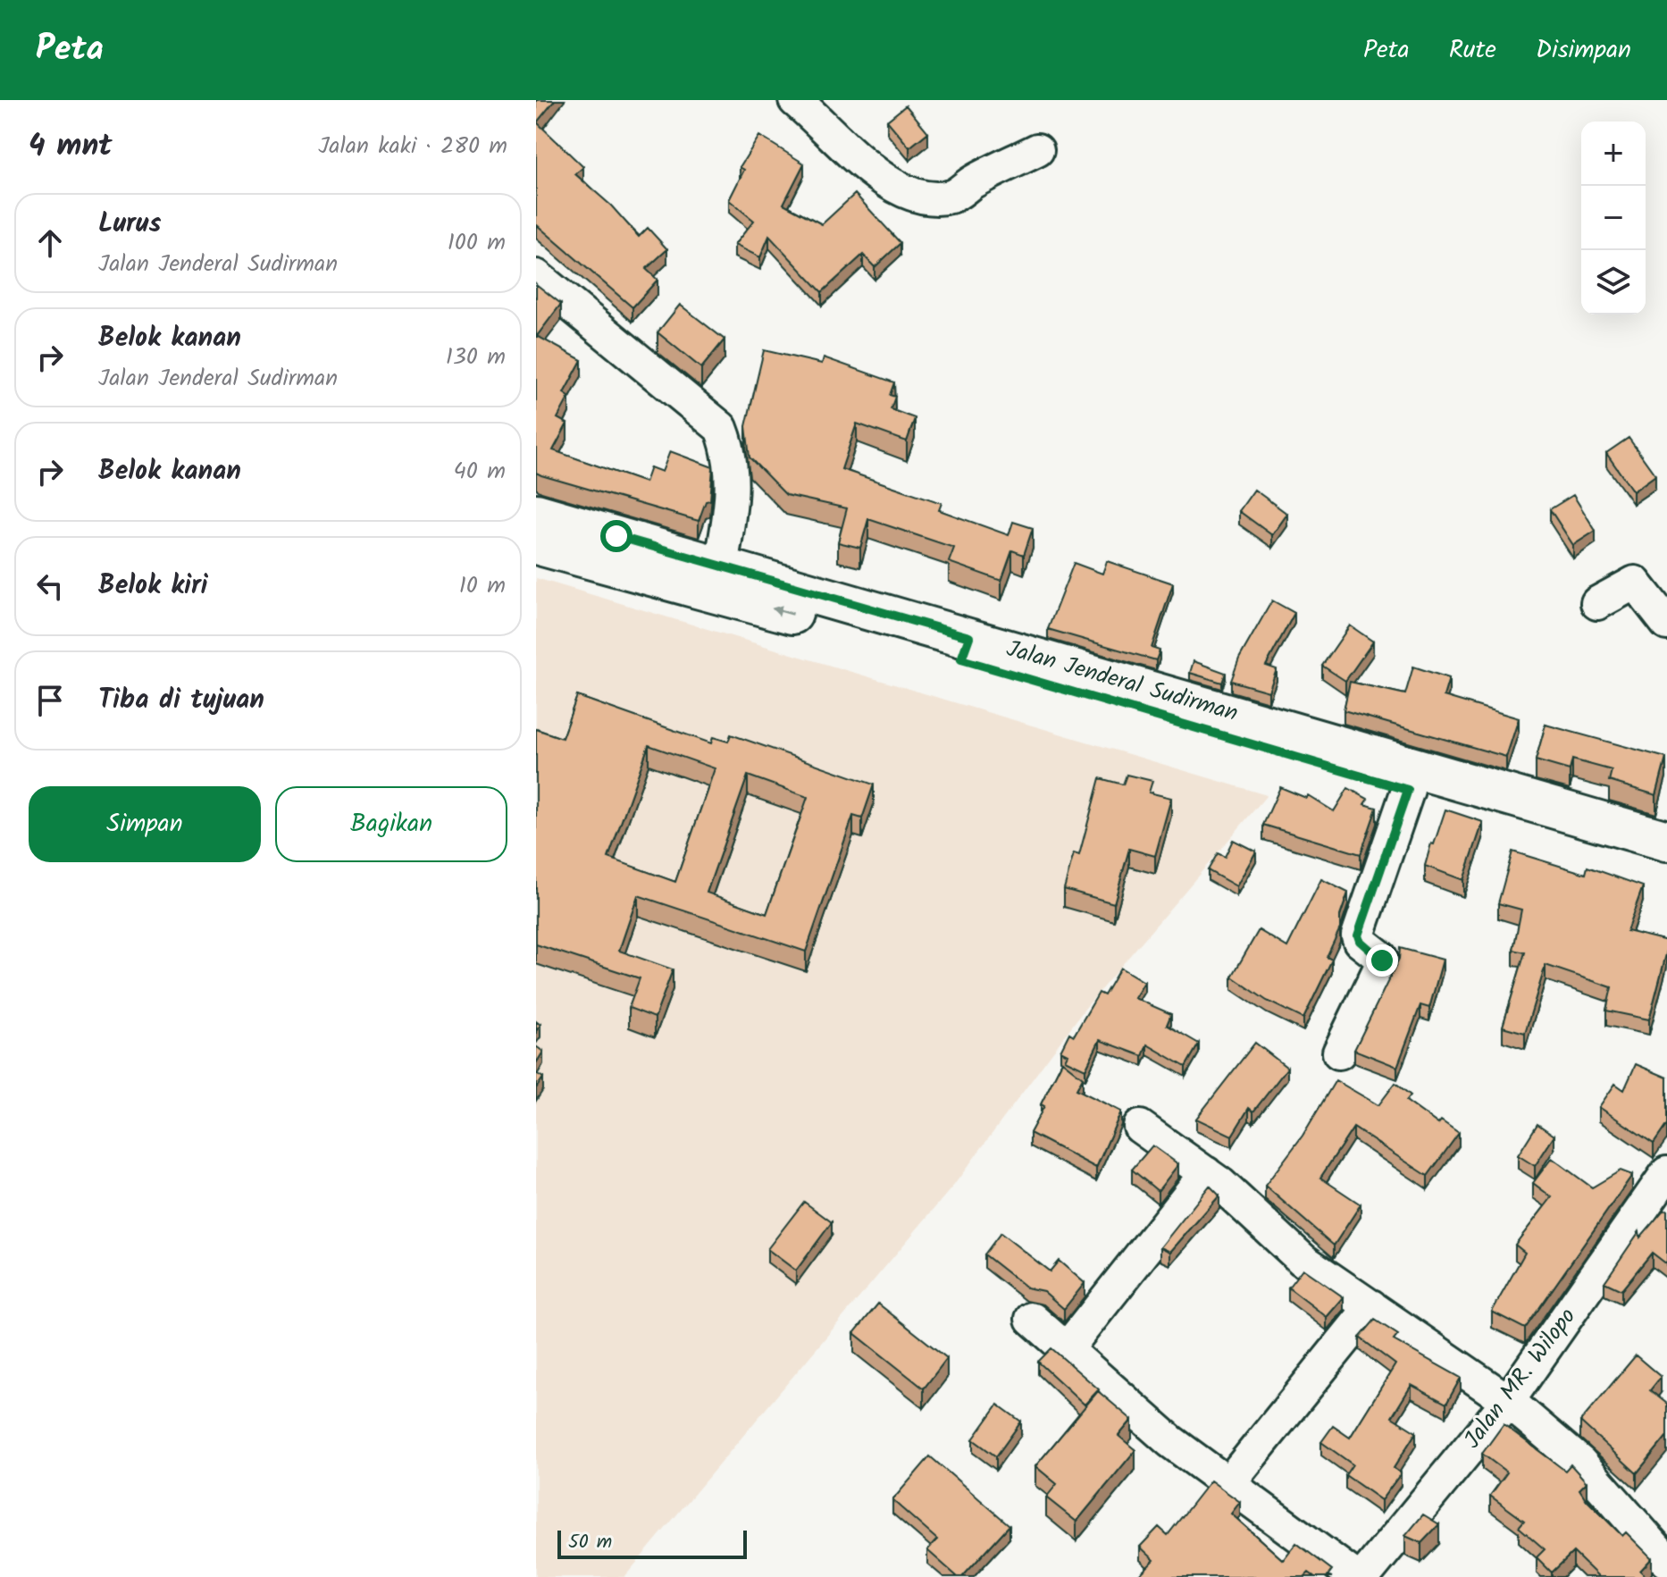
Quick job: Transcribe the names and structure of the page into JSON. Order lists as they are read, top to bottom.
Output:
{
  "streets": {
    "main road": ["Jalan Jenderal Sudirman"],
    "street": ["Jalan MR. Wilopo"]
  },
  "scale_bar": "50 m",
  "page": {
    "header": "Peta",
    "nav": ["Peta", "Rute", "Disimpan"],
    "heading": ["4 mnt", "Jalan kaki · 280 m"],
    "map_buttons": ["+", "−"],
    "list": [
      ["Lurus", "Jalan Jenderal Sudirman", "100 m"],
      ["Belok kanan", "Jalan Jenderal Sudirman", "130 m"],
      ["Belok kanan", "40 m"],
      ["Belok kiri", "10 m"],
      "Tiba di tujuan"
    ],
    "buttons": ["Simpan", "Bagikan"],
    "scale": "50 m"
  }
}
